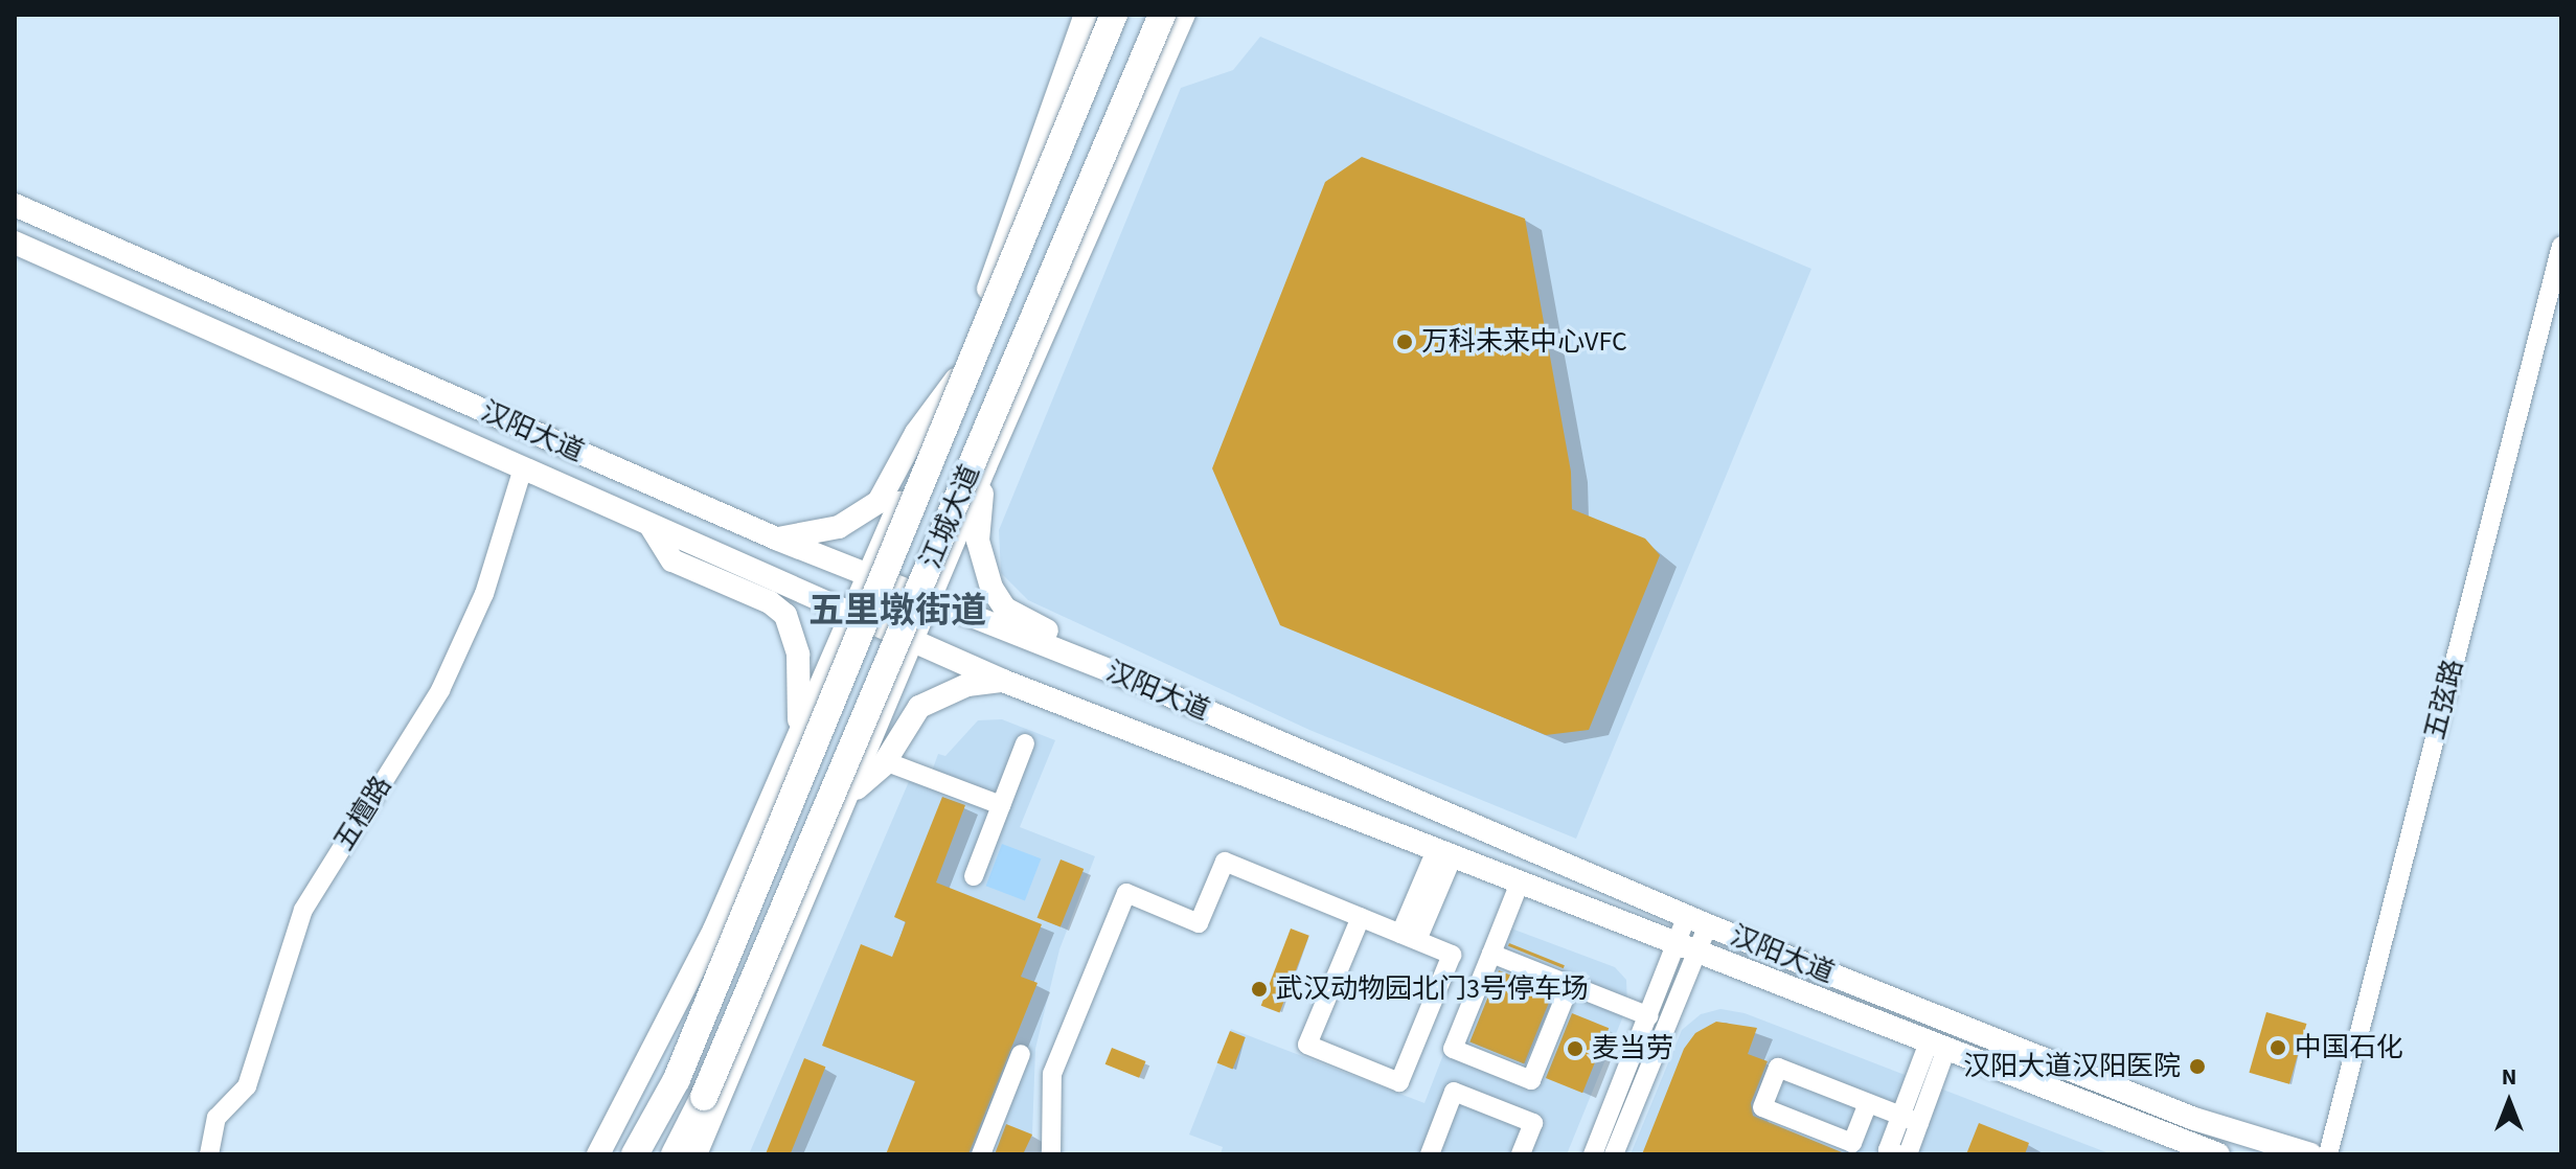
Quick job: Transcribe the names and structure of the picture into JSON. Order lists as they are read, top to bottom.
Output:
{
  "streets": {
    "highway": ["江城大道"],
    "main road": ["汉阳大道"],
    "street": ["五弦路", "五檀路"]
  },
  "crossings": [
    ["汉阳大道", "江城大道"],
    ["汉阳大道", "五檀路"]
  ],
  "districts": ["五里墩街道"],
  "places": [
    "万科未来中心VFC",
    "武汉动物园北门3号停车场",
    "中国石化",
    "麦当劳",
    "汉阳大道汉阳医院"
  ],
  "north": "top"
}
